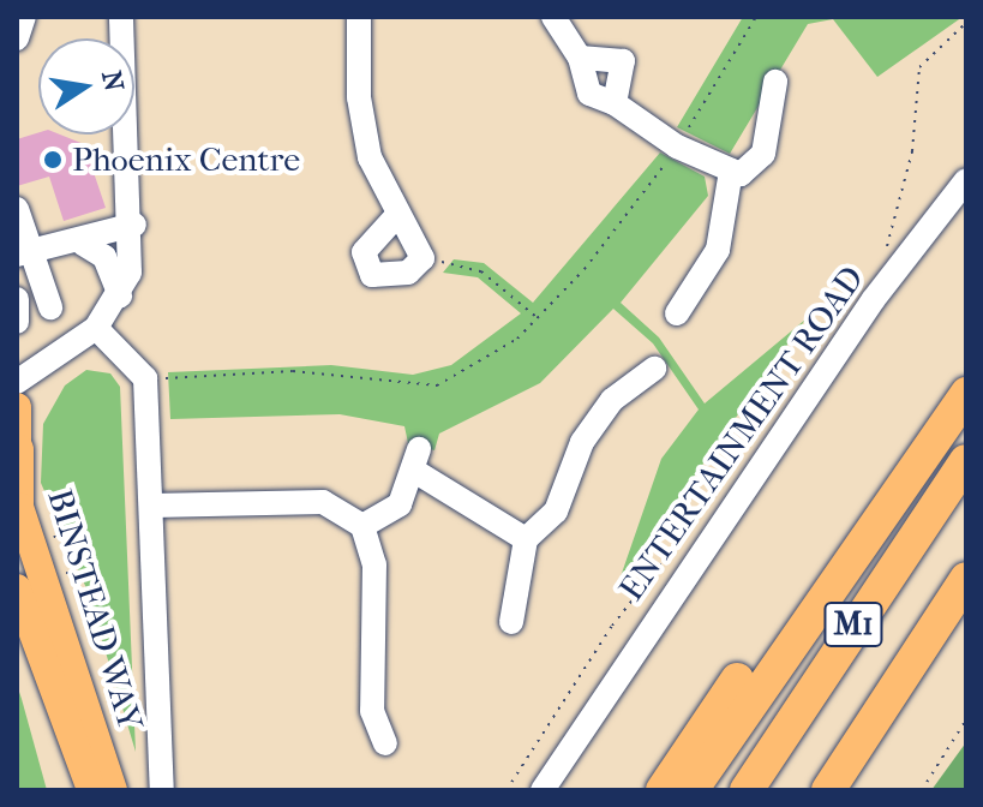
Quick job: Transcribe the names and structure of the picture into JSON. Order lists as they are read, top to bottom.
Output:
{
  "streets": {
    "highway": ["M1"],
    "main road": ["BINSTEAD WAY"],
    "street": ["ENTERTAINMENT ROAD"]
  },
  "places": ["Phoenix Centre"],
  "north": "right"
}
